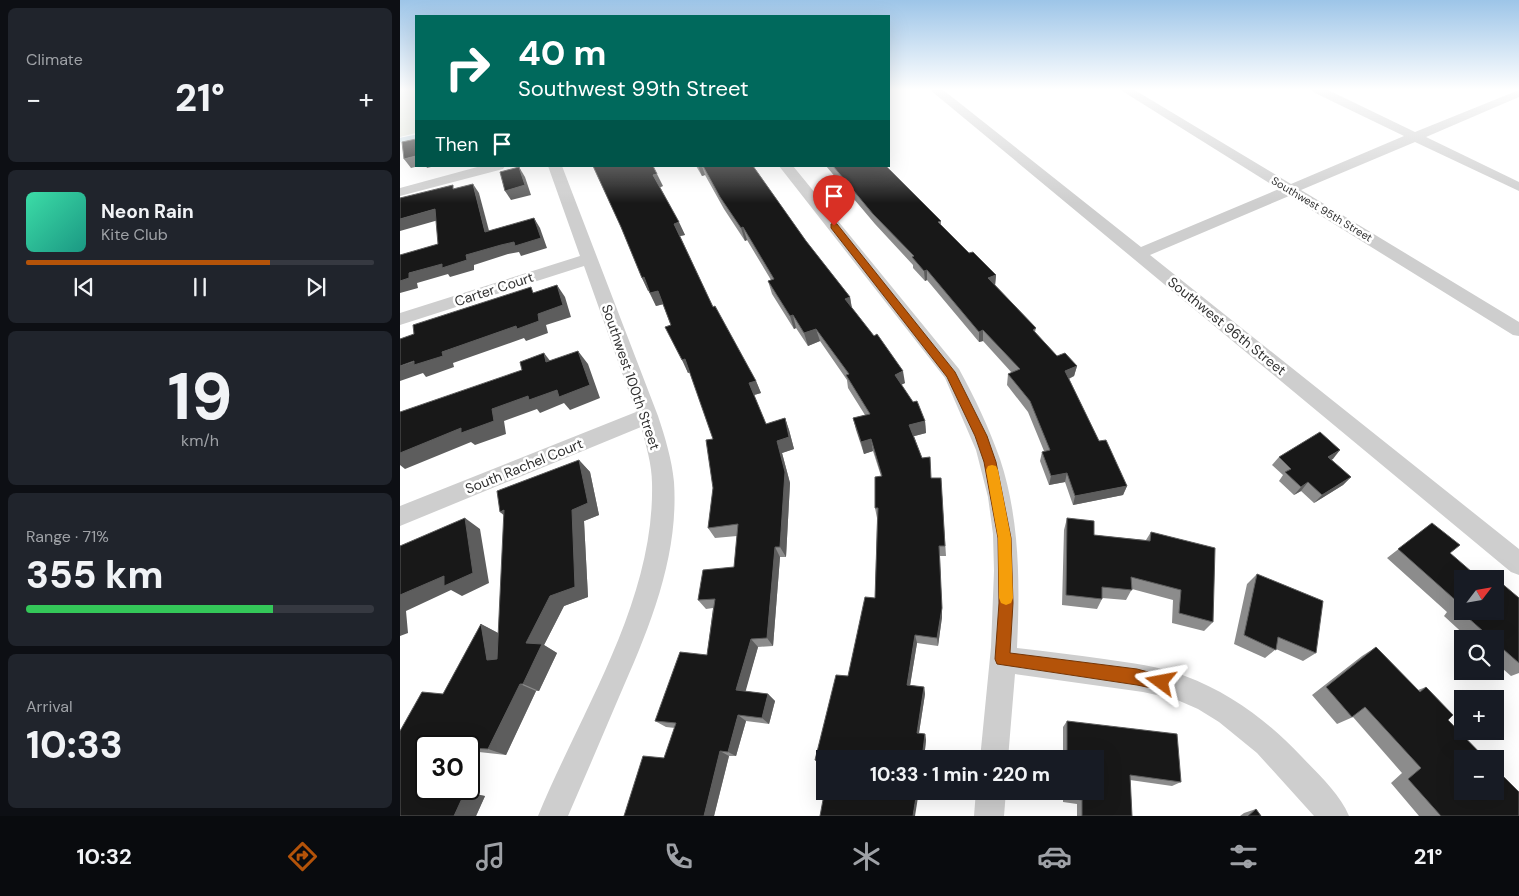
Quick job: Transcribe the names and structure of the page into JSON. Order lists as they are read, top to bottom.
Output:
{
  "streets": {
    "street": [
      "Southwest 95th Street",
      "Carter Court",
      "Southwest 96th Street",
      "Southwest 100th Street",
      "South Rachel Court"
    ]
  },
  "crossings": [
    ["Carter Court", "Southwest 100th Street"],
    ["Southwest 100th Street", "South Rachel Court"]
  ],
  "north": "top right",
  "page": {
    "tile": [
      "Climate",
      ["19", "km/h"],
      ["Range · 71%", "355 km"],
      ["Arrival", "10:33"]
    ],
    "turn": ["40 m", "Southwest 99th Street"],
    "heat": ["−", "21°", "+"],
    "then": "Then",
    "song": ["Neon Rain", "Kite Club"],
    "map_buttons": ["+", "−"],
    "limit": "30",
    "trip": "10:33 · 1 min · 220 m",
    "tabs": ["10:32", "21°"]
  }
}
